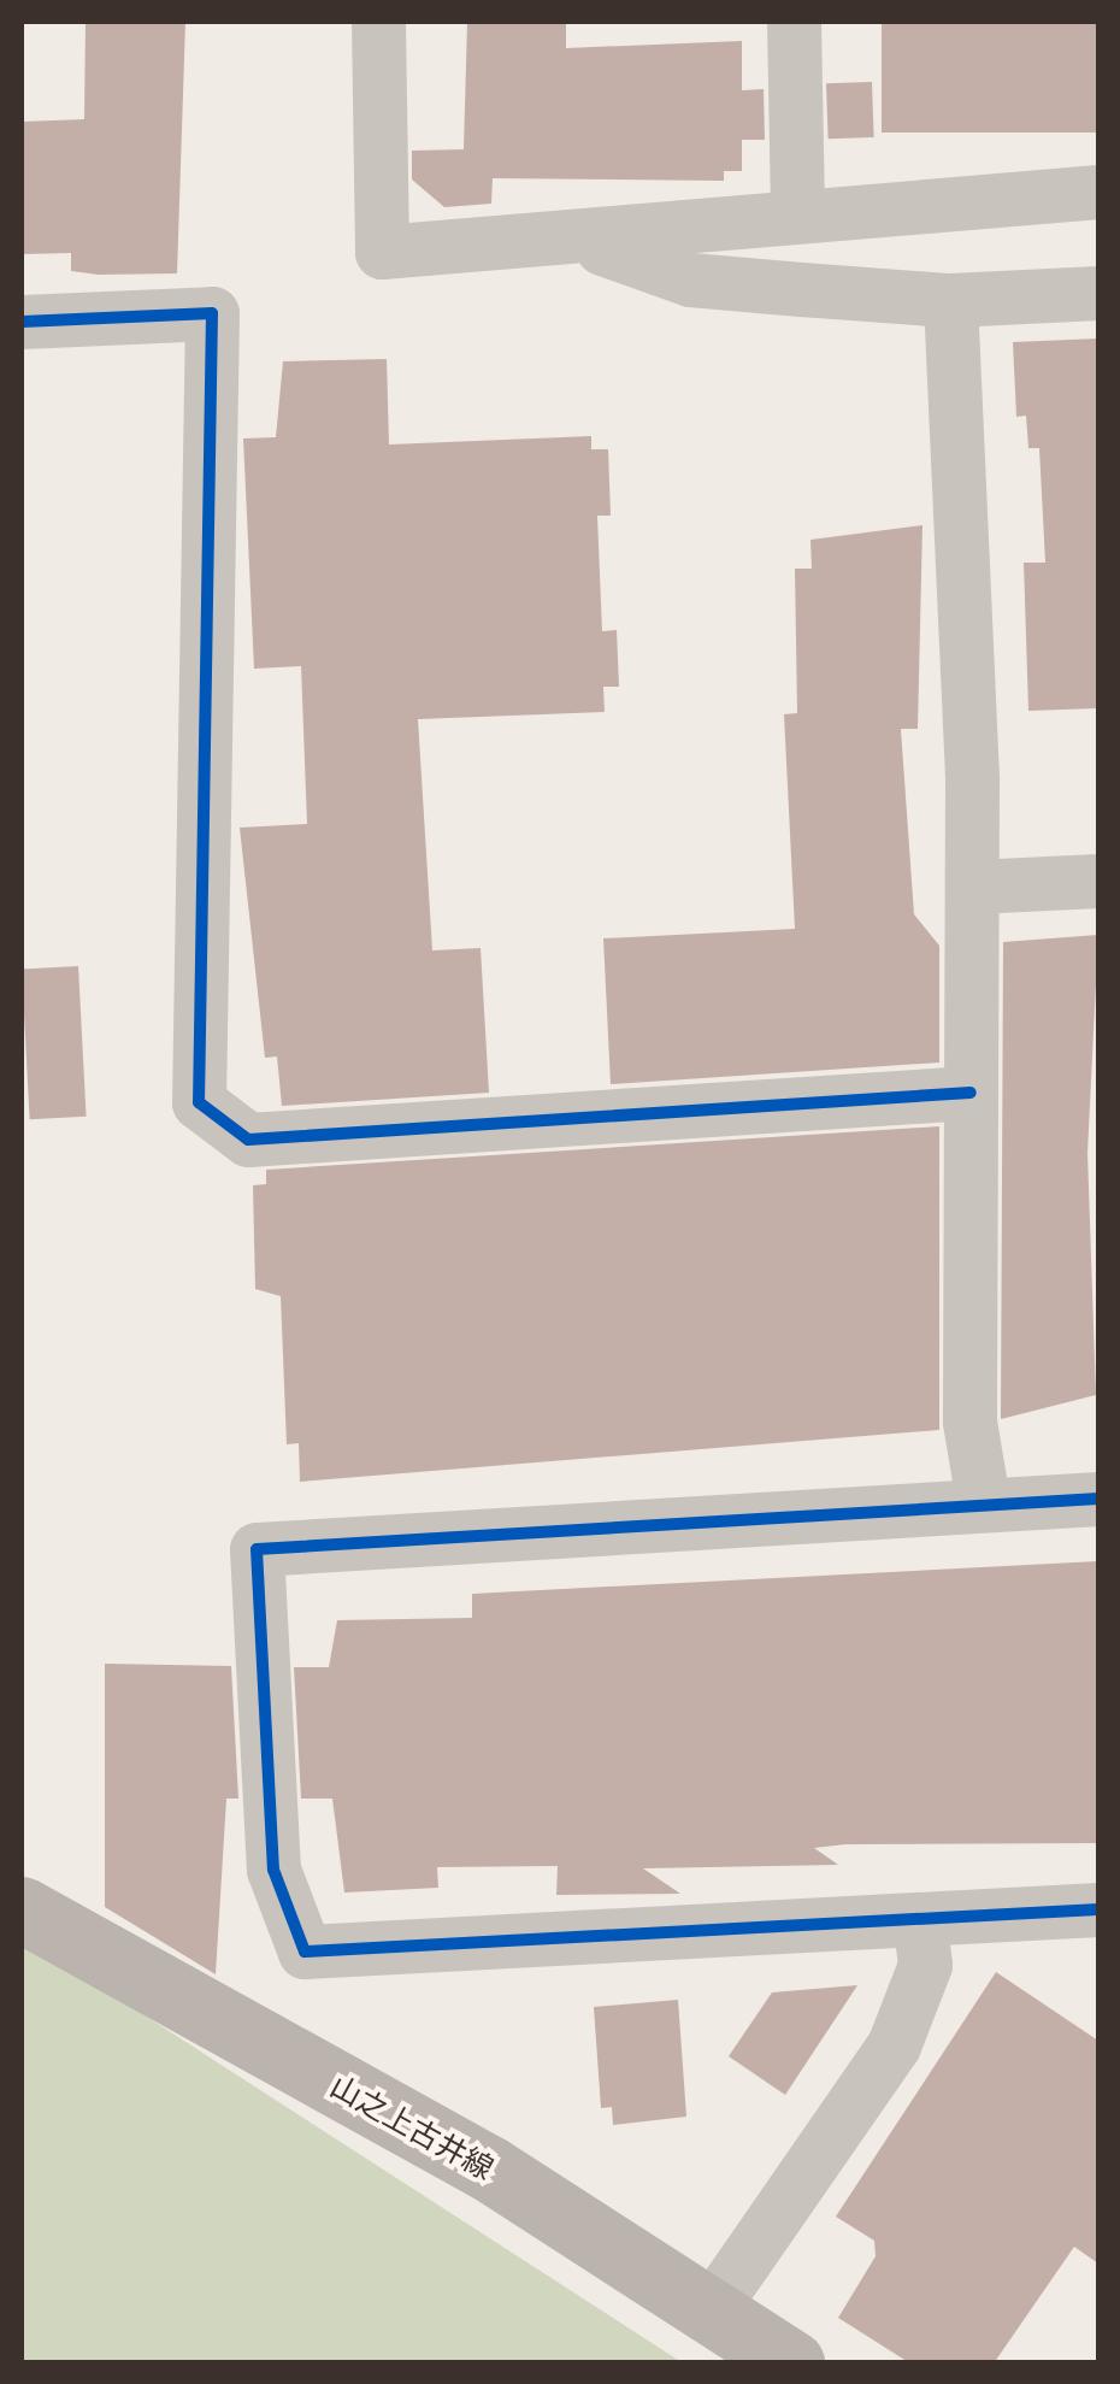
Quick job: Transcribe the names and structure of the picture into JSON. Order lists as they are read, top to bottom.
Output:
{
  "streets": {
    "main road": ["山之上古井線"]
  }
}
